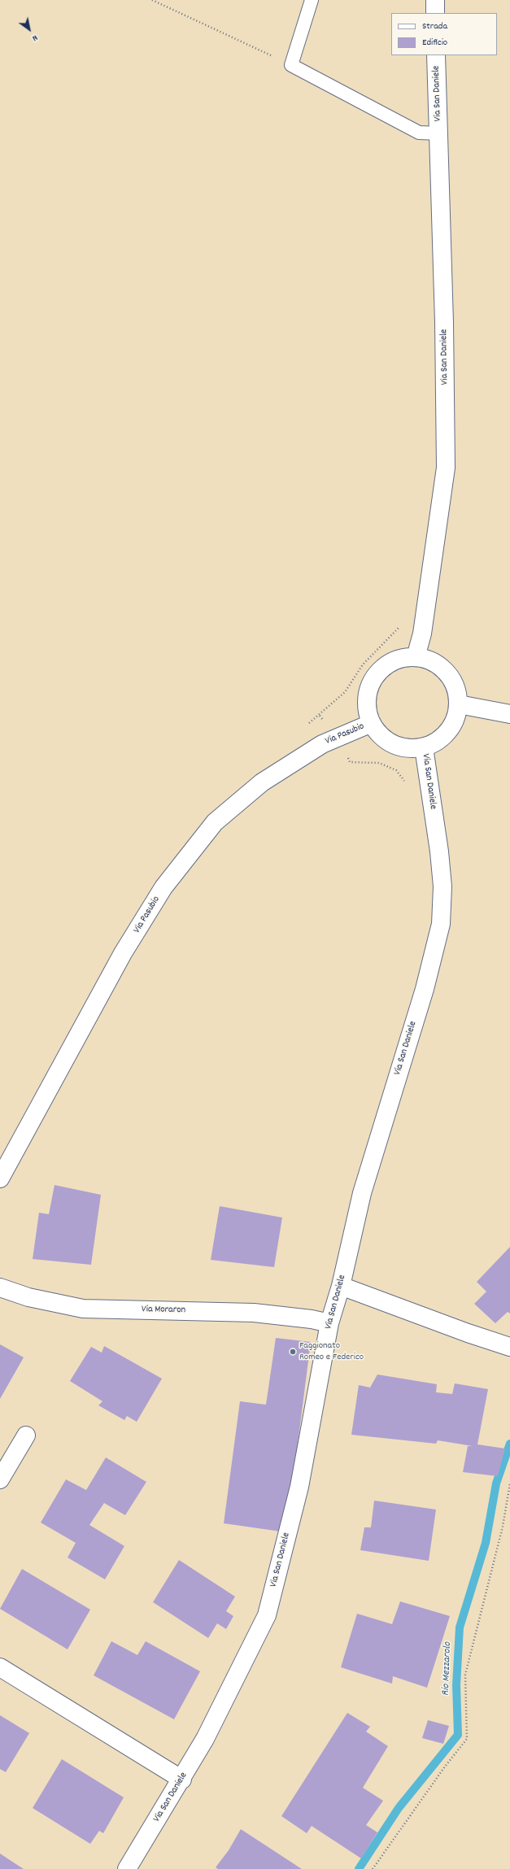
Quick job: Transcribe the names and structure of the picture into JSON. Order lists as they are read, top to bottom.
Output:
{
  "streets": {
    "street": ["Via San Daniele", "Via Pasubio", "Via Moraron"]
  },
  "crossings": [
    ["Via San Daniele", "Via Pasubio"],
    ["Via San Daniele", "Via Moraron"]
  ],
  "water": ["Rio Mezzarolo"],
  "places": ["Faggionato Romeo e Federico"],
  "legend": ["Strada", "Edificio"],
  "north": "bottom right"
}
